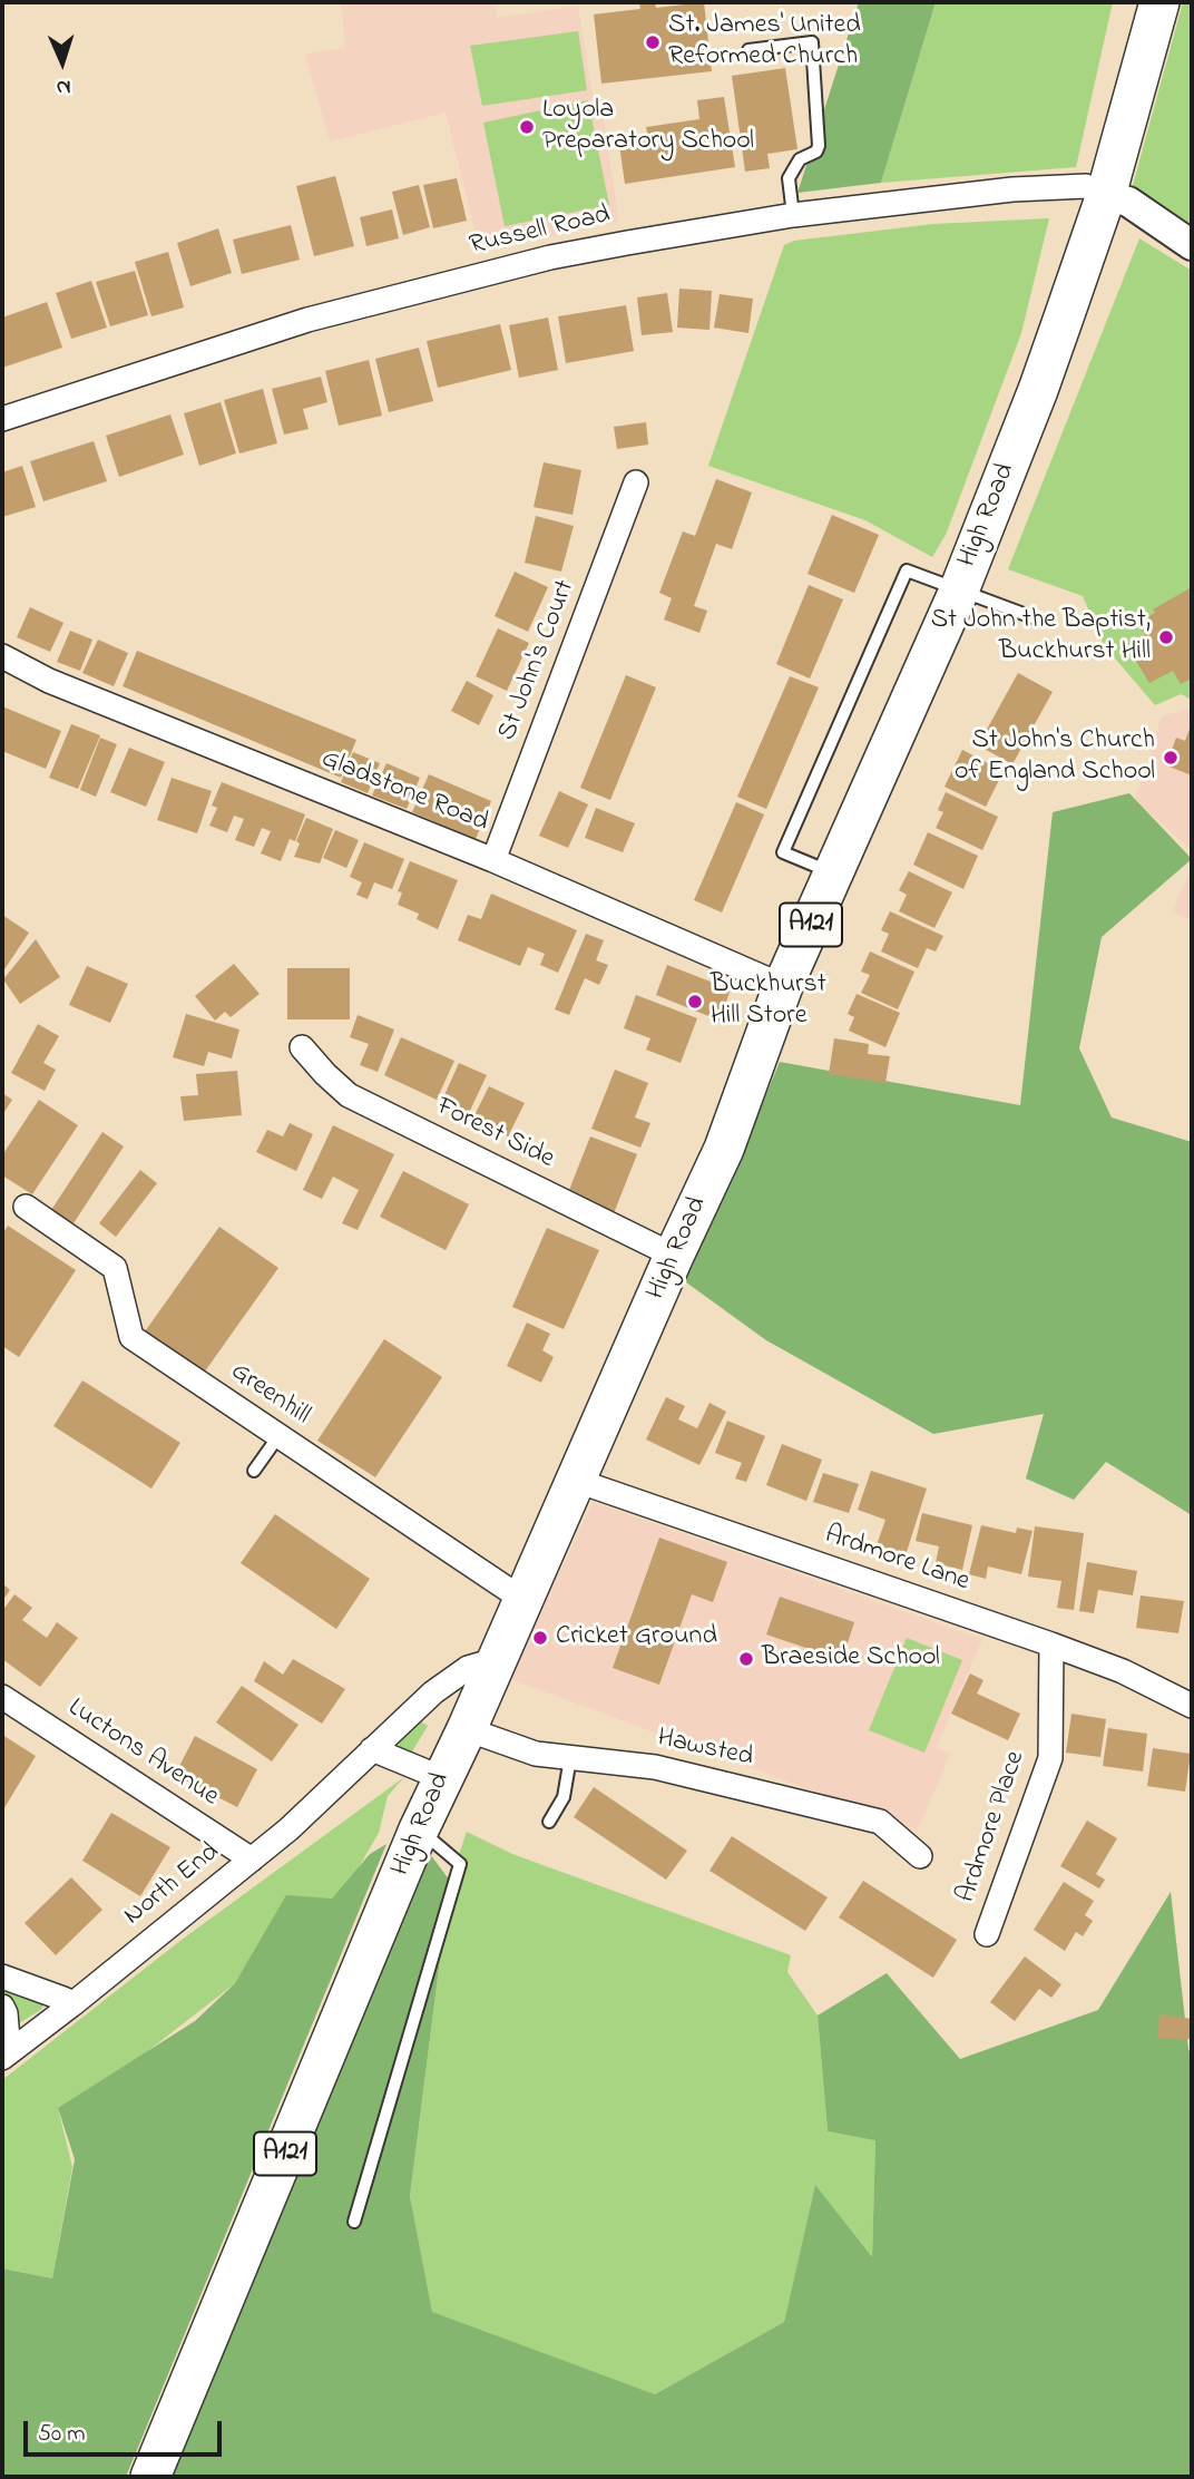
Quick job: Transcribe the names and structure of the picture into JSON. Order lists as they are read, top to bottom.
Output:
{
  "streets": {
    "main road": ["High Road", "A121"],
    "street": [
      "Russell Road",
      "St John's Court",
      "Gladstone Road",
      "Forest Side",
      "Greenhill",
      "Ardmore Lane",
      "Hawsted",
      "Luctons Avenue",
      "Ardmore Place",
      "North End"
    ]
  },
  "crossings": [
    ["Russell Road", "High Road"],
    ["High Road", "Gladstone Road"],
    ["High Road", "Forest Side"],
    ["High Road", "Greenhill"],
    ["High Road", "Ardmore Lane"],
    ["High Road", "Hawsted"],
    ["High Road", "North End"],
    ["St John's Court", "Gladstone Road"],
    ["Ardmore Lane", "Ardmore Place"],
    ["Luctons Avenue", "North End"]
  ],
  "places": [
    "St. James' United Reformed Church",
    "Loyola Preparatory School",
    "St John the Baptist, Buckhurst Hill",
    "St John's Church of England School",
    "Buckhurst Hill Store",
    "Cricket Ground",
    "Braeside School"
  ],
  "scale_bar": "50 m",
  "north": "bottom"
}
